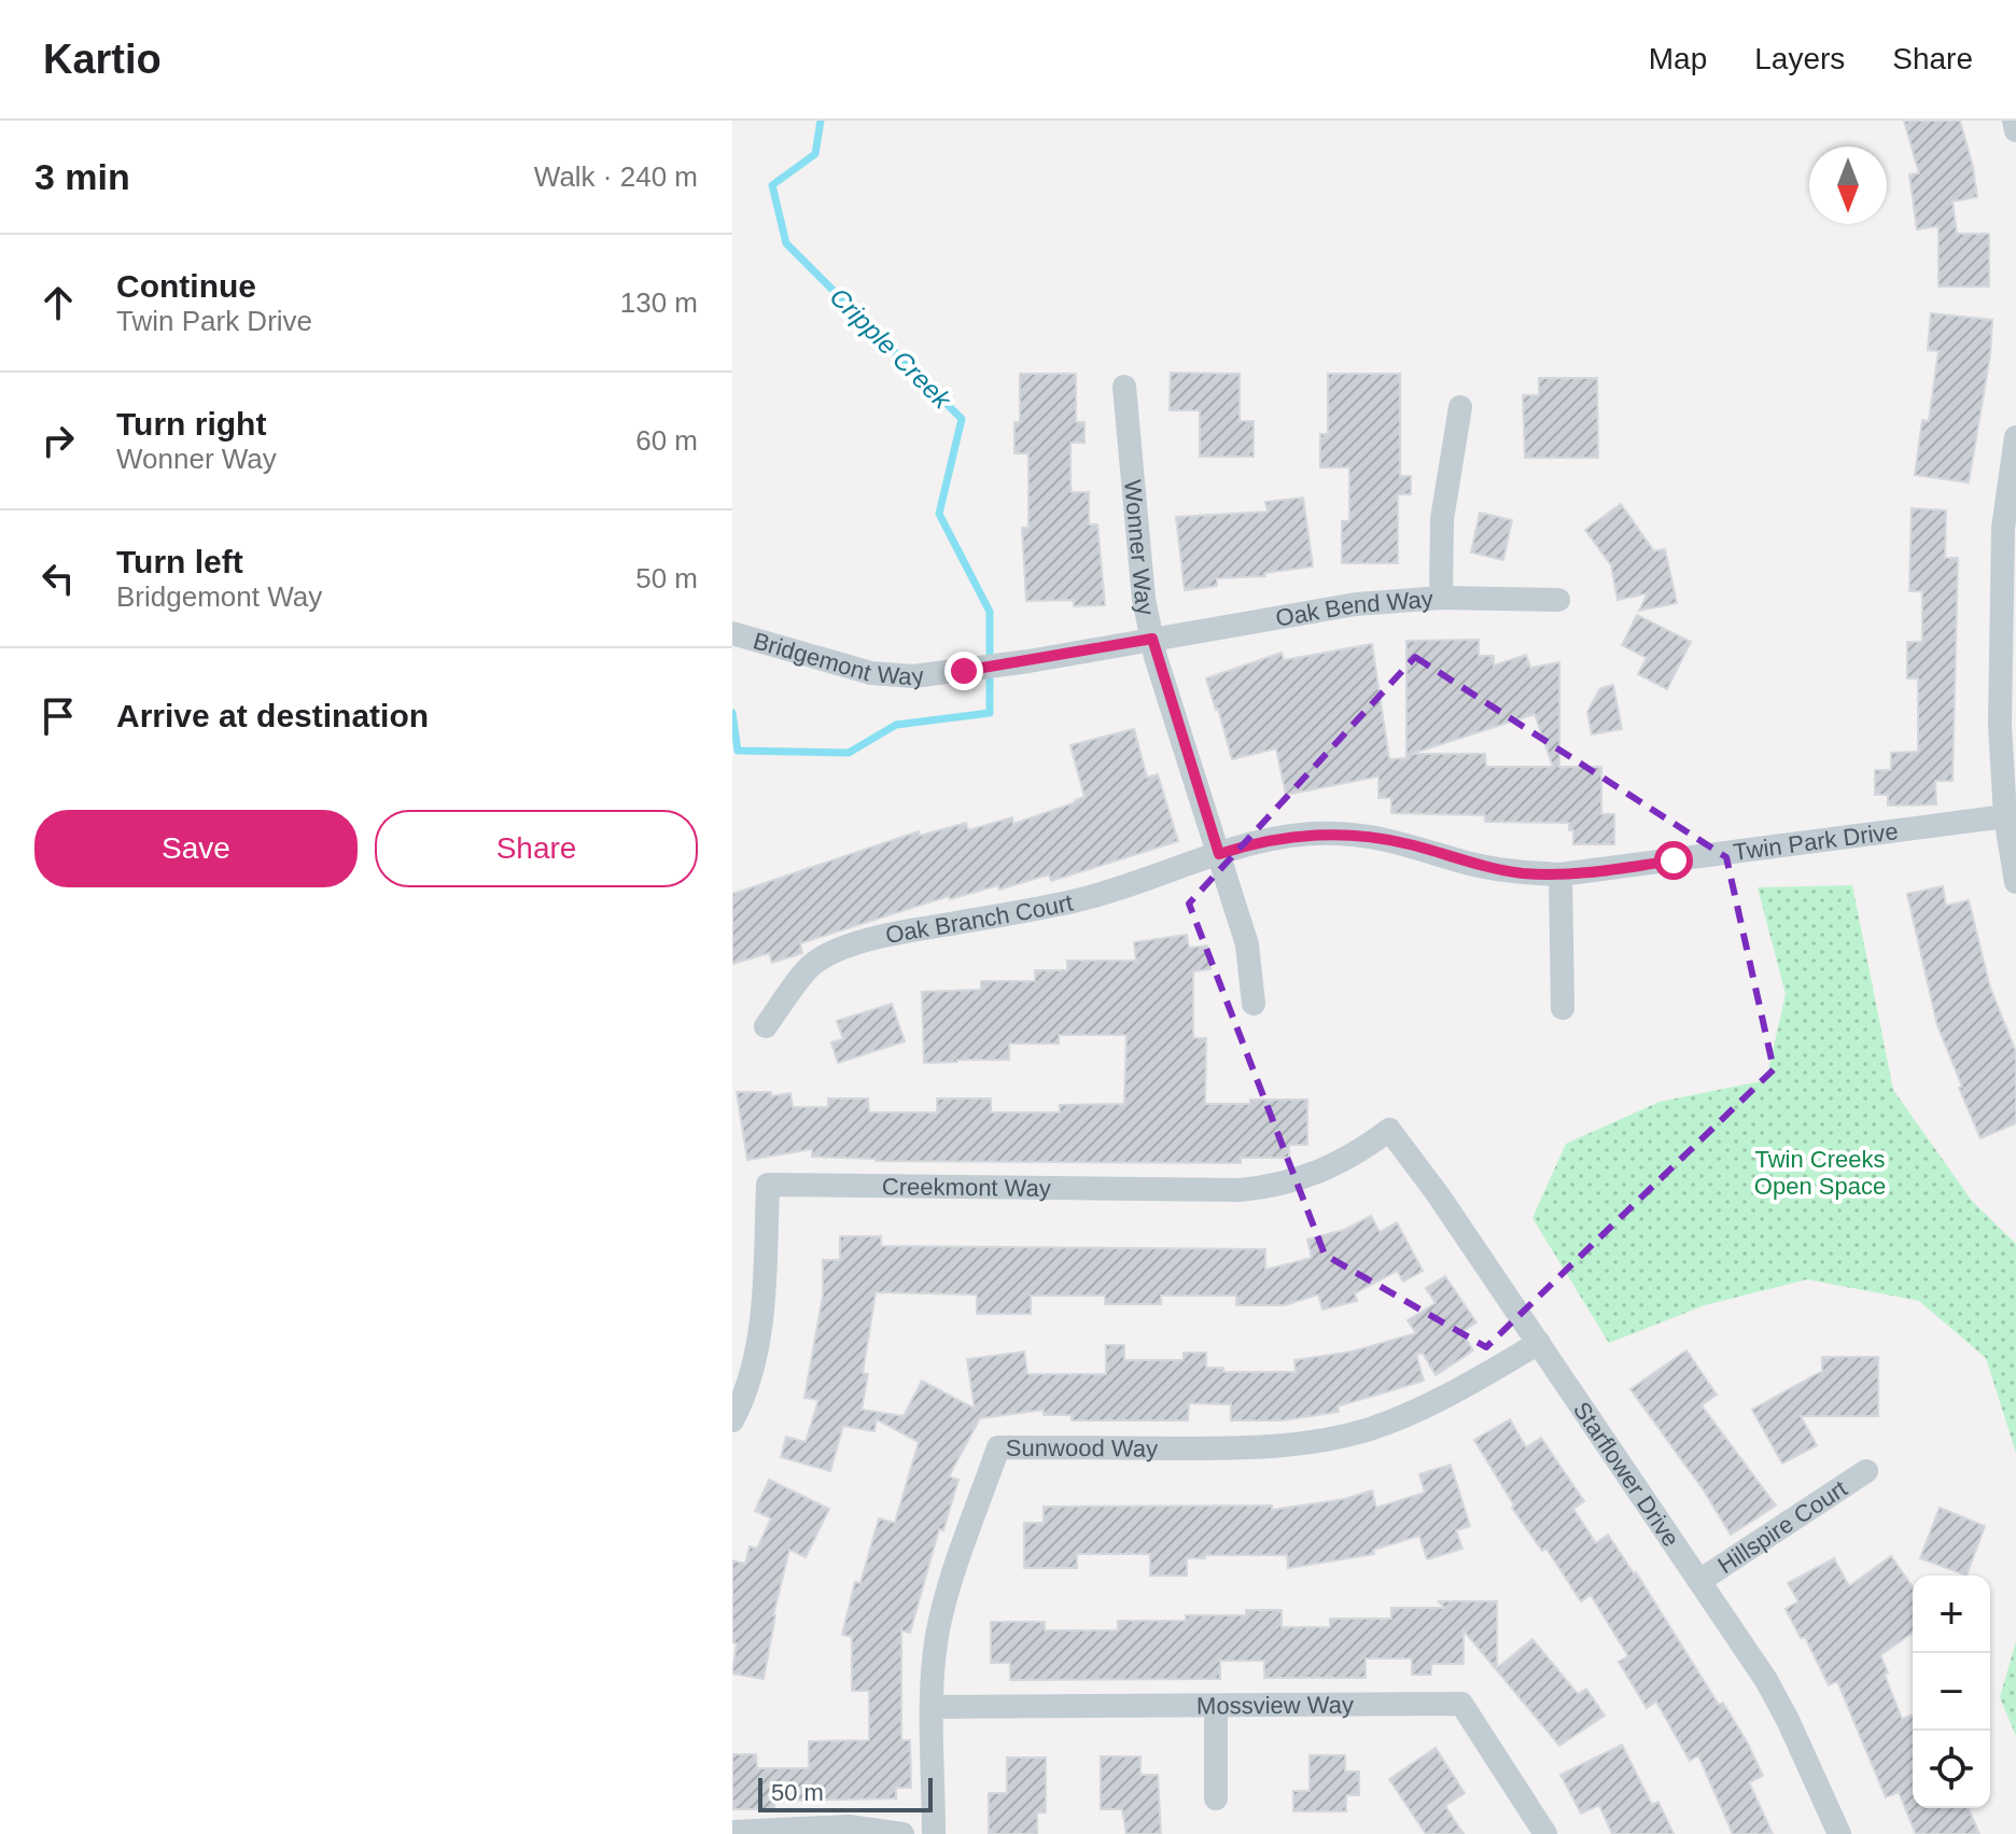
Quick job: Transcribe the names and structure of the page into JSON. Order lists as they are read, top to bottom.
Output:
{
  "streets": {
    "street": [
      "Wonner Way",
      "Oak Bend Way",
      "Bridgemont Way",
      "Twin Park Drive",
      "Oak Branch Court",
      "Creekmont Way",
      "Sunwood Way",
      "Starflower Drive",
      "Hillspire Court",
      "Mossview Way"
    ]
  },
  "crossings": [
    ["Wonner Way", "Oak Bend Way"],
    ["Wonner Way", "Bridgemont Way"],
    ["Wonner Way", "Twin Park Drive"],
    ["Wonner Way", "Oak Branch Court"],
    ["Oak Bend Way", "Bridgemont Way"],
    ["Twin Park Drive", "Oak Branch Court"],
    ["Creekmont Way", "Starflower Drive"],
    ["Sunwood Way", "Starflower Drive"],
    ["Sunwood Way", "Mossview Way"],
    ["Starflower Drive", "Hillspire Court"]
  ],
  "water": ["Cripple Creek"],
  "parks": ["Twin Creeks Open Space"],
  "scale_bar": "50 m",
  "north": "bottom",
  "page": {
    "header": "Kartio",
    "nav": ["Map", "Layers", "Share"],
    "heading": ["3 min", "Walk · 240 m"],
    "list": [
      ["Continue", "Twin Park Drive", "130 m"],
      ["Turn right", "Wonner Way", "60 m"],
      ["Turn left", "Bridgemont Way", "50 m"],
      "Arrive at destination"
    ],
    "buttons": ["Save", "Share"],
    "map_buttons": ["+", "−"],
    "scale": "50 m"
  }
}
